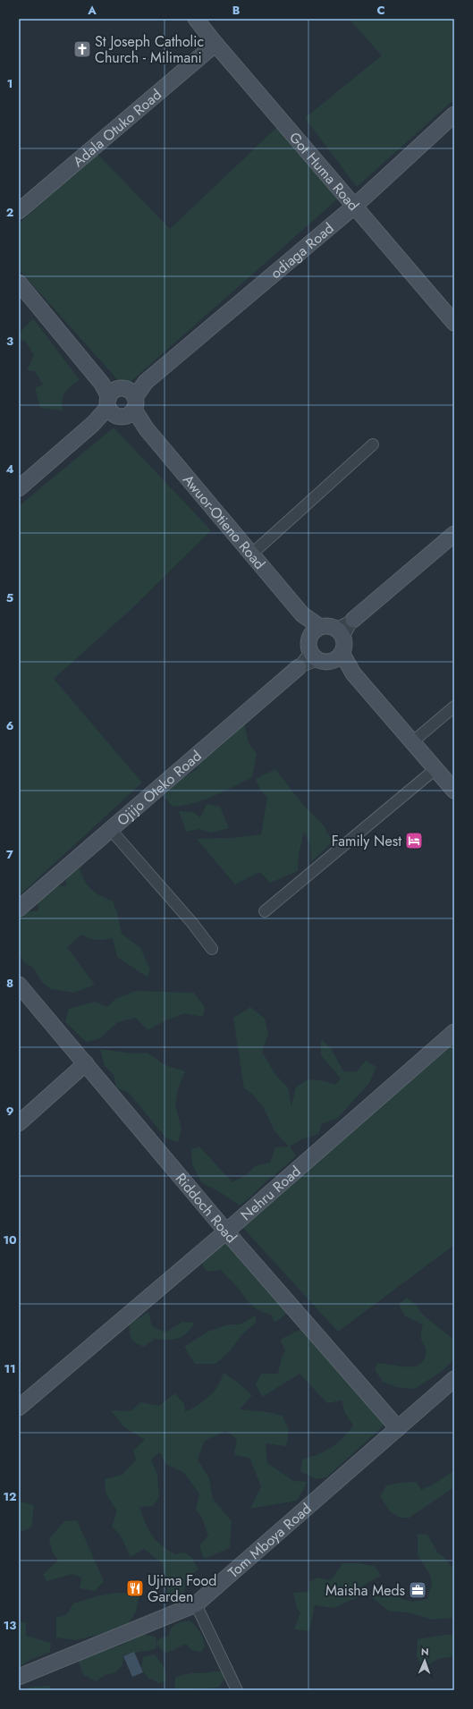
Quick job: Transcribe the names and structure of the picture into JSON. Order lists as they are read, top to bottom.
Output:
{
  "streets": {
    "street": [
      "Adala Otuko Road",
      "Got Huma Road",
      "odiaga Road",
      "Awuor-Otieno Road",
      "Ojijo Oteko Road",
      "Nehru Road",
      "Riddoch Road",
      "Tom Mboya Road"
    ]
  },
  "crossings": [
    ["Adala Otuko Road", "Got Huma Road"],
    ["Got Huma Road", "odiaga Road"],
    ["odiaga Road", "Awuor-Otieno Road"],
    ["Awuor-Otieno Road", "Ojijo Oteko Road"],
    ["Nehru Road", "Riddoch Road"],
    ["Riddoch Road", "Tom Mboya Road"]
  ],
  "places": {
    "church": ["St Joseph Catholic Church - Milimani"],
    "hotel": ["Family Nest"],
    "restaurant": ["Ujima Food Garden"],
    "office": ["Maisha Meds"]
  },
  "north": "top",
  "grid": {
    "columns": ["A", "B", "C"],
    "rows": [
      "1",
      "2",
      "3",
      "4",
      "5",
      "6",
      "7",
      "8",
      "9",
      "10",
      "11",
      "12",
      "13"
    ]
  }
}
